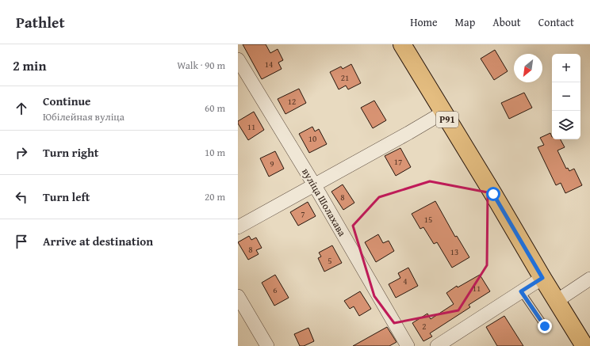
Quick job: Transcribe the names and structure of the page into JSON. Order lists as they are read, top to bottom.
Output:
{
  "streets": {
    "main road": ["Р91"],
    "street": ["вуліца Шолахава"]
  },
  "house_numbers": [
    "14",
    "21",
    "12",
    "11",
    "10",
    "17",
    "9",
    "8",
    "7",
    "15",
    "8",
    "13",
    "5",
    "4",
    "11",
    "6",
    "2"
  ],
  "north": "bottom left",
  "page": {
    "header": "Pathlet",
    "nav": [
      "Home",
      "Map",
      "About",
      "Contact"
    ],
    "heading": ["2 min", "Walk · 90 m"],
    "map_buttons": ["+", "−"],
    "list": [
      ["Continue", "Юбілейная вуліца", "60 m"],
      ["Turn right", "10 m"],
      ["Turn left", "20 m"],
      "Arrive at destination"
    ]
  }
}
